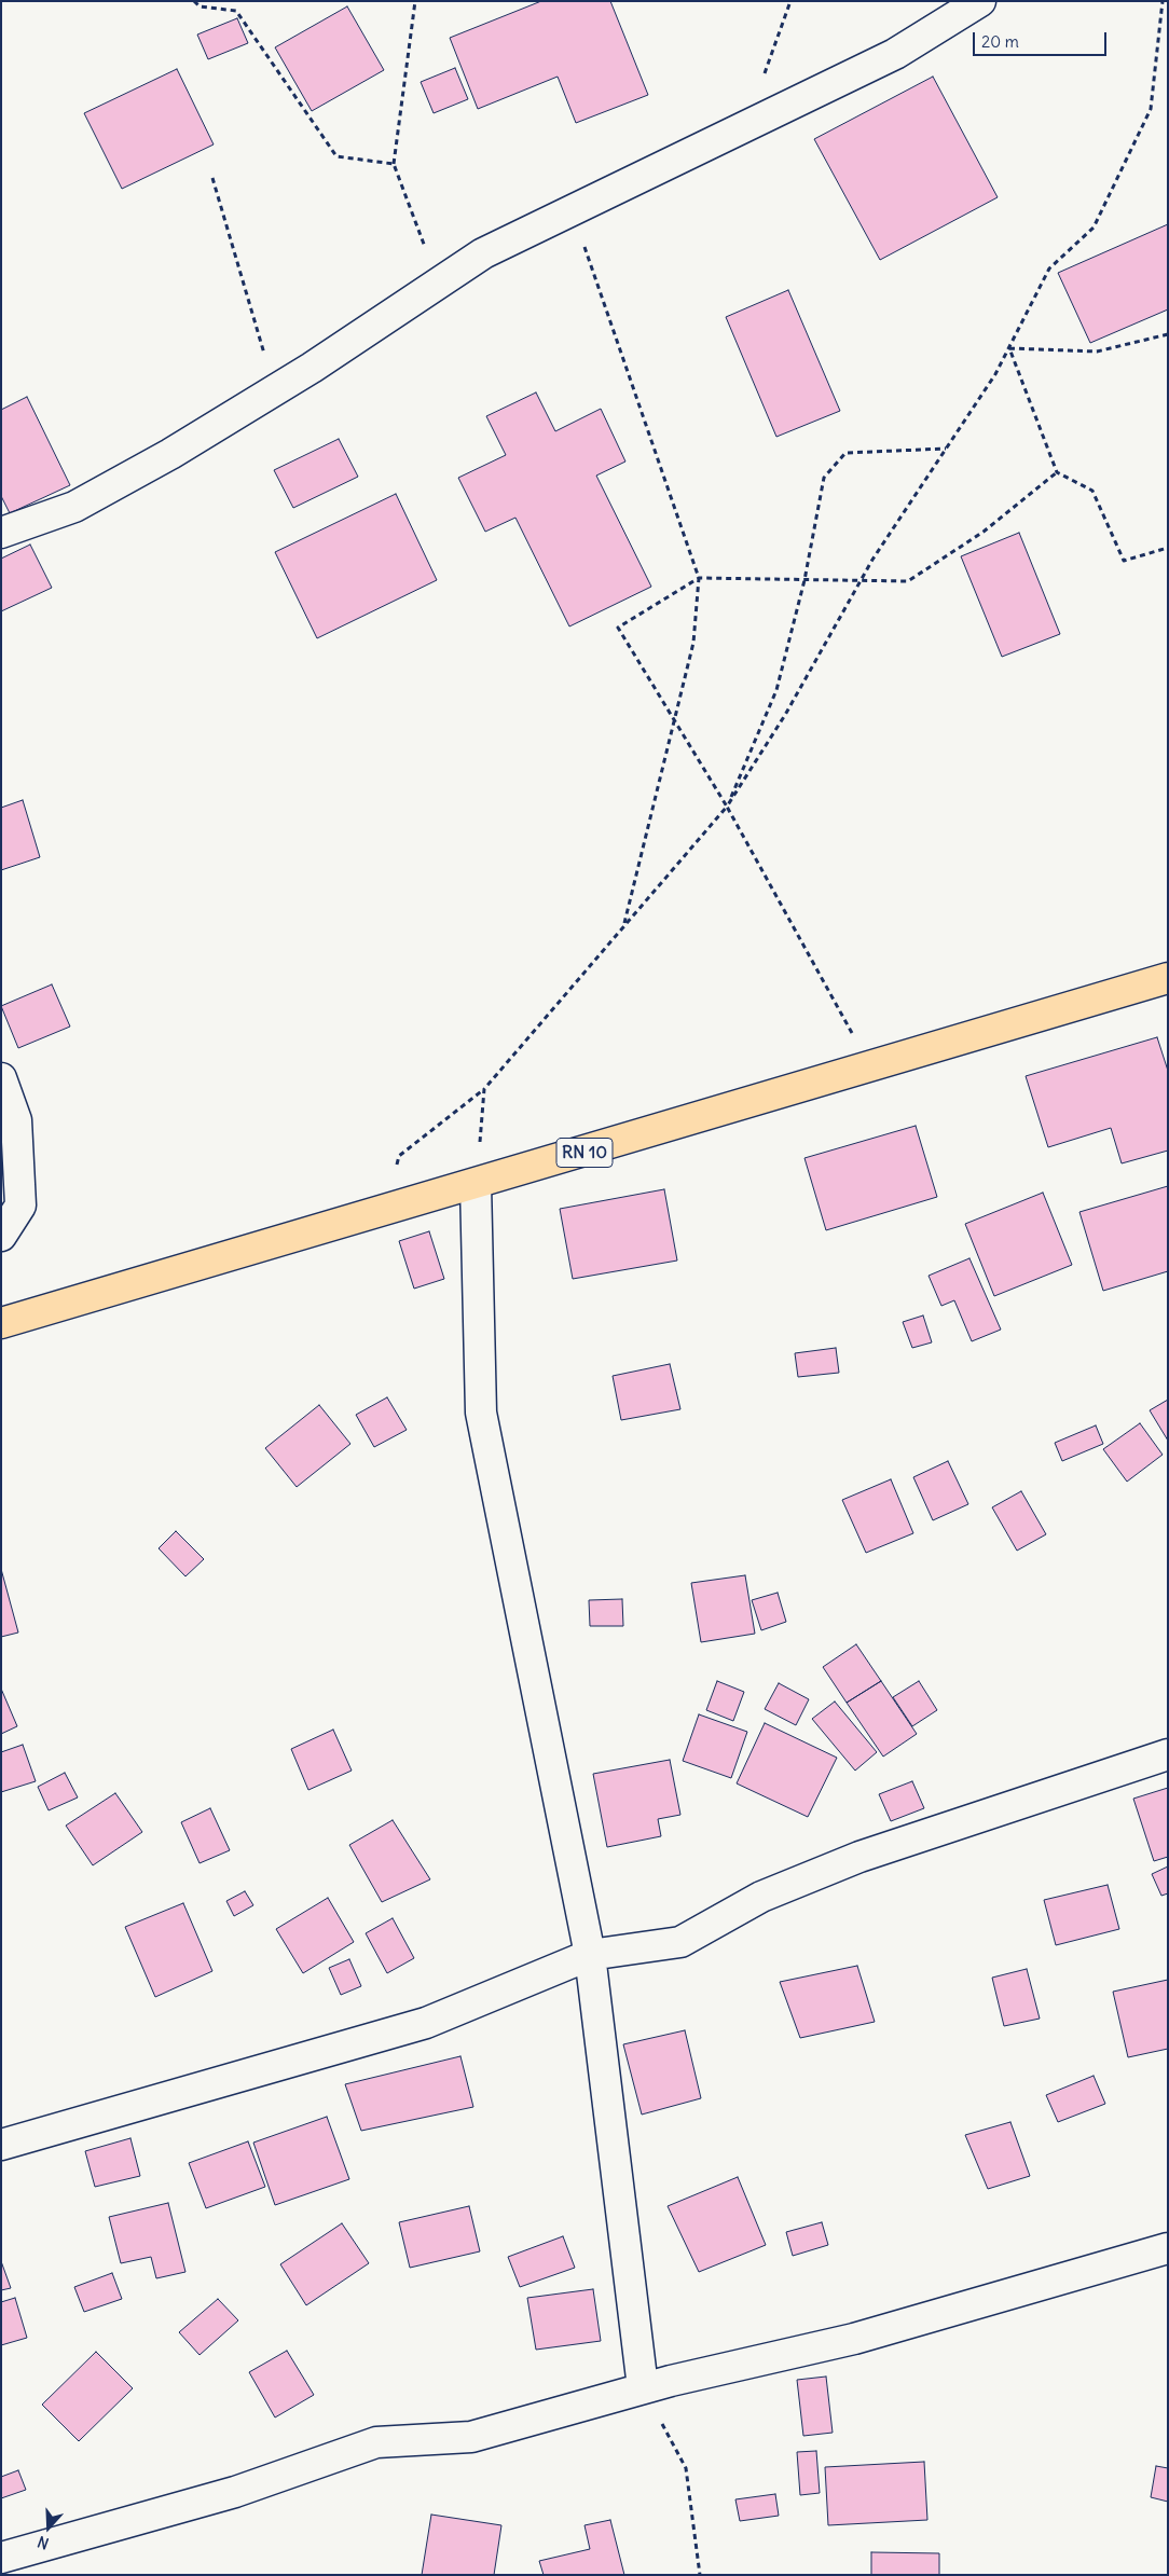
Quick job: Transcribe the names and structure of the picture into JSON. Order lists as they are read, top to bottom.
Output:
{
  "streets": {
    "main road": ["RN 10"]
  },
  "scale_bar": "20 m",
  "north": "bottom"
}
